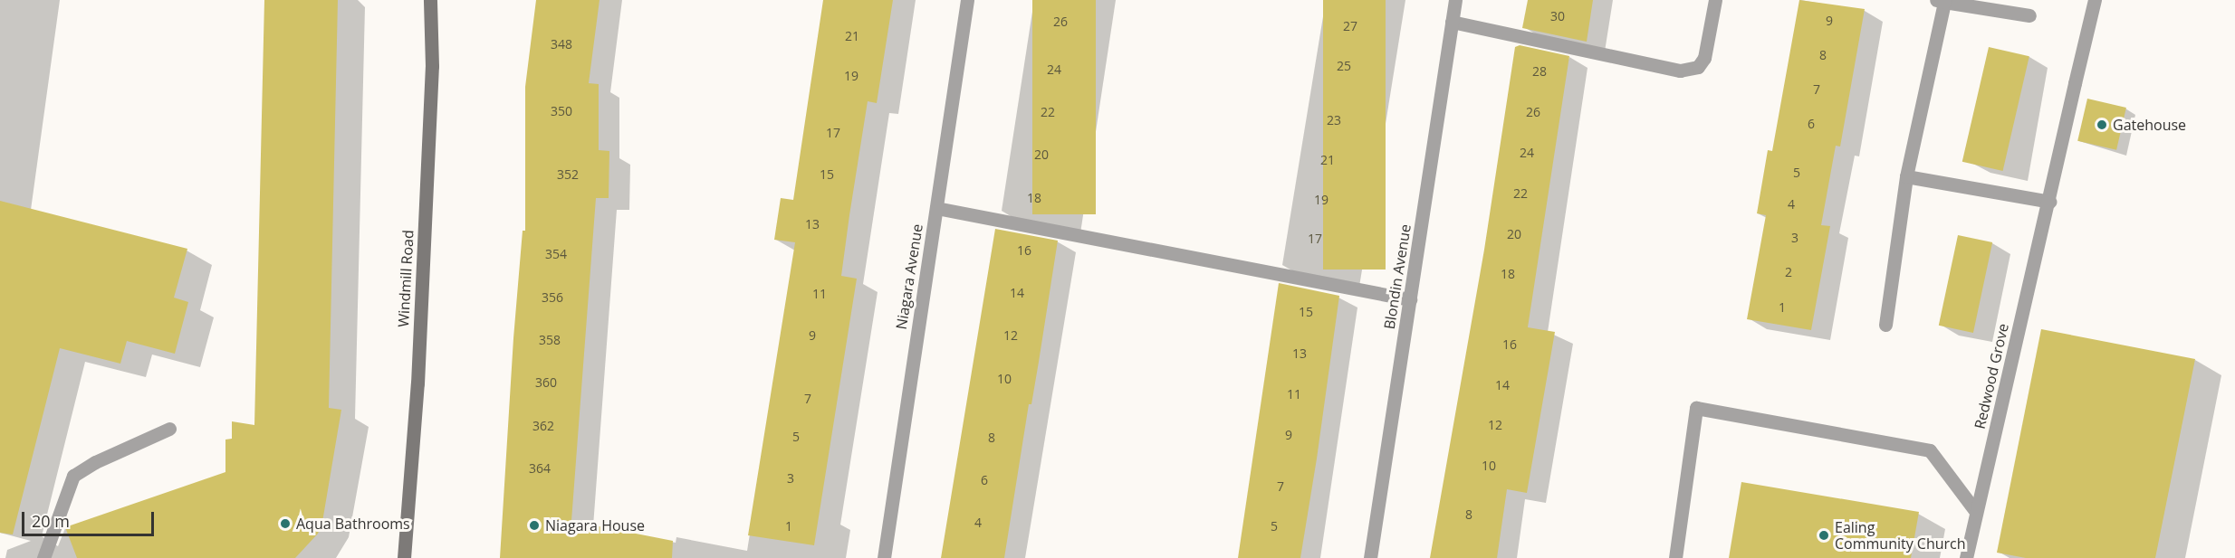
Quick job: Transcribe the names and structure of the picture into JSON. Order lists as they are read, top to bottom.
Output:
{
  "streets": {
    "main road": ["Windmill Road"],
    "street": ["Niagara Avenue", "Blondin Avenue", "Redwood Grove"]
  },
  "places": [
    "Gatehouse",
    "Aqua Bathrooms",
    "Niagara House",
    "Ealing Community Church"
  ],
  "house_numbers": [
    "30",
    "9",
    "26",
    "27",
    "21",
    "348",
    "8",
    "25",
    "24",
    "28",
    "19",
    "7",
    "350",
    "22",
    "26",
    "23",
    "6",
    "17",
    "24",
    "20",
    "21",
    "5",
    "352",
    "15",
    "22",
    "18",
    "19",
    "4",
    "13",
    "20",
    "3",
    "17",
    "16",
    "354",
    "2",
    "18",
    "14",
    "11",
    "356",
    "1",
    "15",
    "9",
    "12",
    "358",
    "16",
    "13",
    "10",
    "360",
    "14",
    "11",
    "7",
    "12",
    "362",
    "9",
    "5",
    "8",
    "10",
    "364",
    "3",
    "6",
    "7",
    "8",
    "4",
    "1",
    "5"
  ],
  "scale_bar": "20 m"
}
